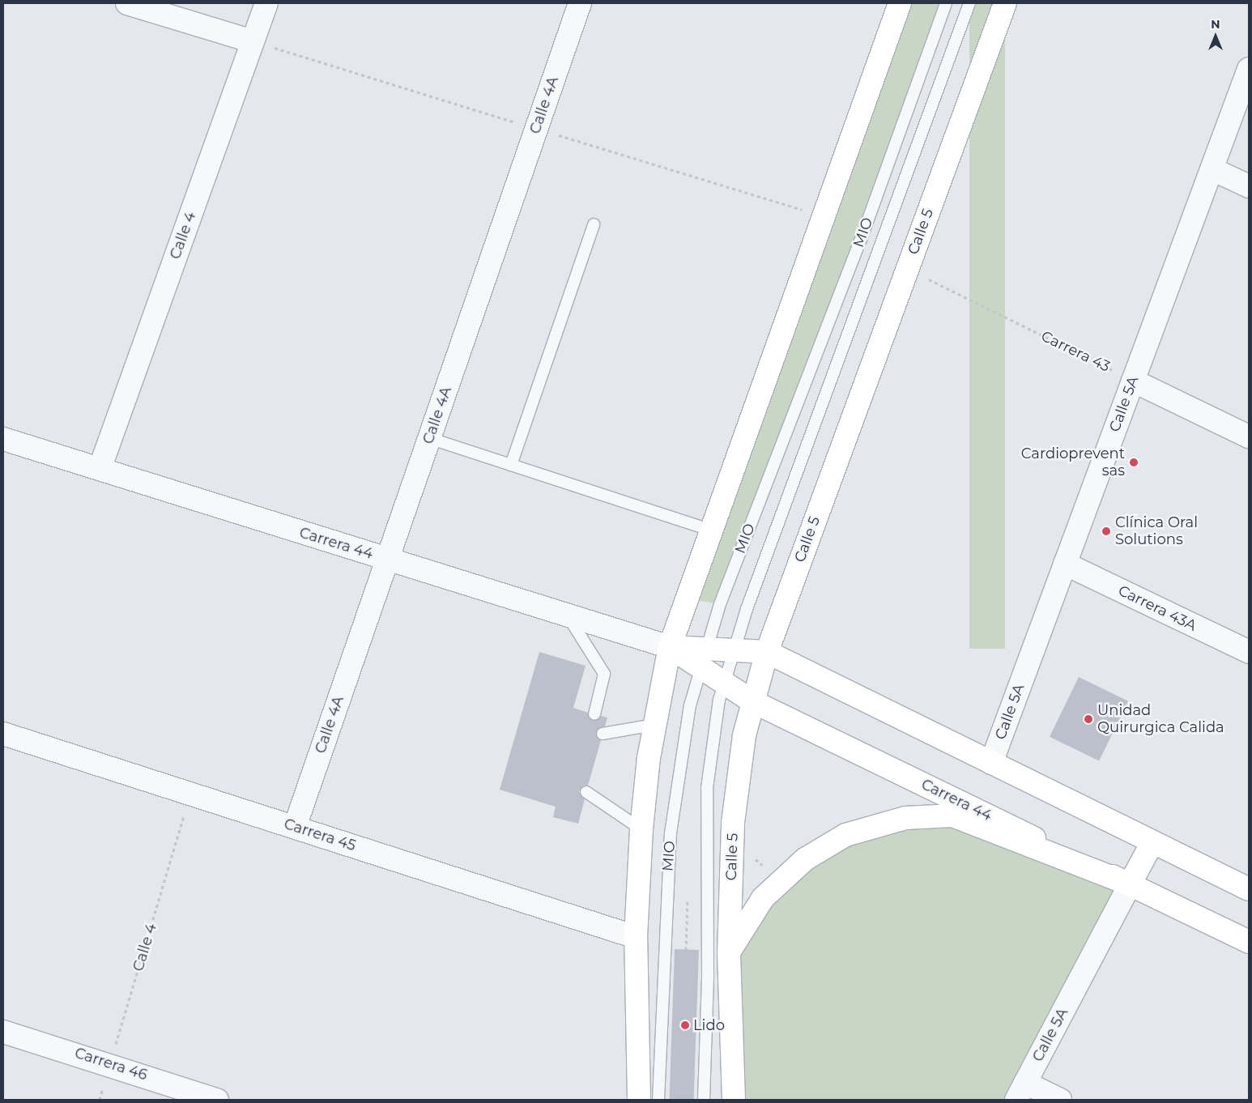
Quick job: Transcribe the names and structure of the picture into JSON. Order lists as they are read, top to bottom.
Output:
{
  "streets": {
    "main road": ["Calle 5", "Carrera 44"],
    "street": [
      "Calle 4A",
      "Calle 4",
      "Calle 5A",
      "Carrera 43A",
      "Carrera 45",
      "Carrera 46"
    ],
    "lane": ["MIO"],
    "path": ["Carrera 43"]
  },
  "crossings": [
    ["Calle 4A", "Carrera 44"],
    ["Calle 4A", "Carrera 45"],
    ["Calle 5", "Carrera 44"],
    ["MIO", "Carrera 44"],
    ["Calle 4", "Carrera 44"],
    ["Calle 4", "Carrera 45"],
    ["Calle 4", "Carrera 46"],
    ["Carrera 43", "Calle 5A"],
    ["Calle 5A", "Carrera 44"],
    ["Calle 5A", "Carrera 43A"]
  ],
  "places": [
    "Cardioprevent sas",
    "Clínica Oral Solutions",
    "Unidad Quirurgica Calida",
    "Lido"
  ],
  "north": "top"
}
